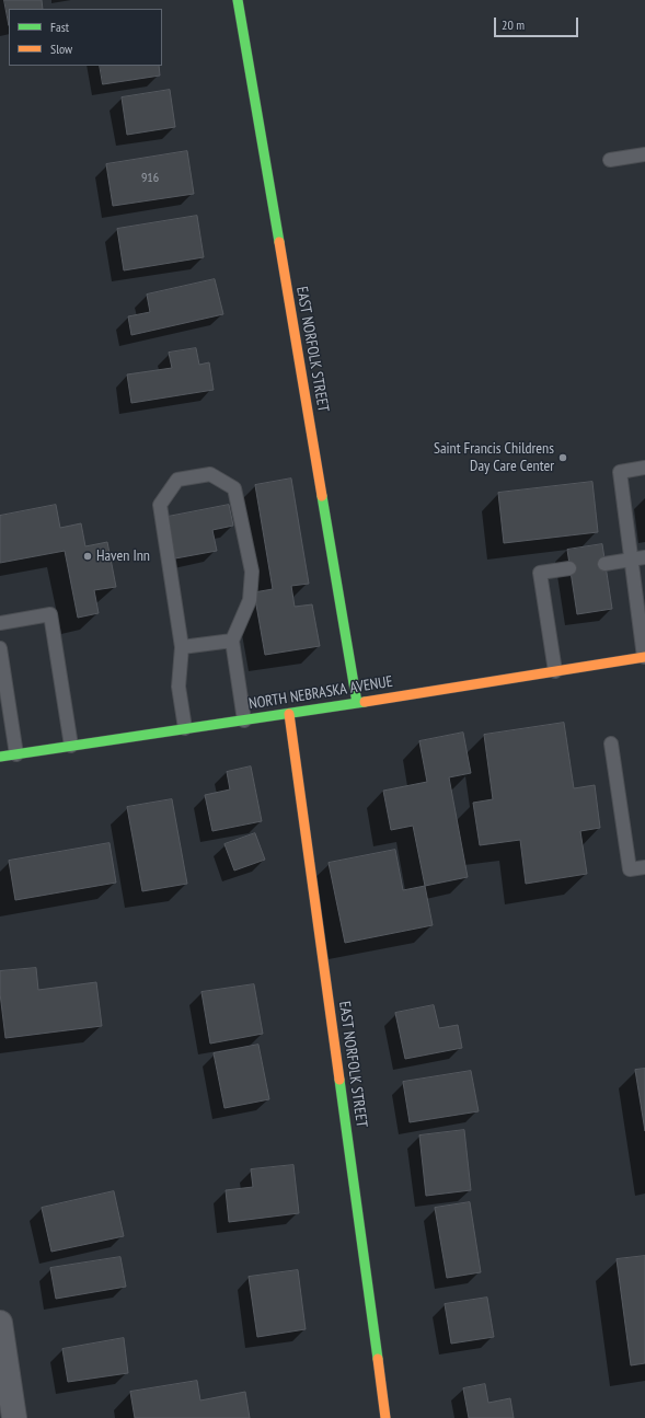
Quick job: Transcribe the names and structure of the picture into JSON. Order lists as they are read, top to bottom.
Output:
{
  "streets": {
    "street": ["EAST NORFOLK STREET", "NORTH NEBRASKA AVENUE"]
  },
  "crossings": [
    ["EAST NORFOLK STREET", "NORTH NEBRASKA AVENUE"]
  ],
  "places": ["Saint Francis Childrens Day Care Center", "Haven Inn"],
  "house_numbers": ["916"],
  "legend": ["Fast", "Slow"],
  "scale_bar": "20 m"
}
